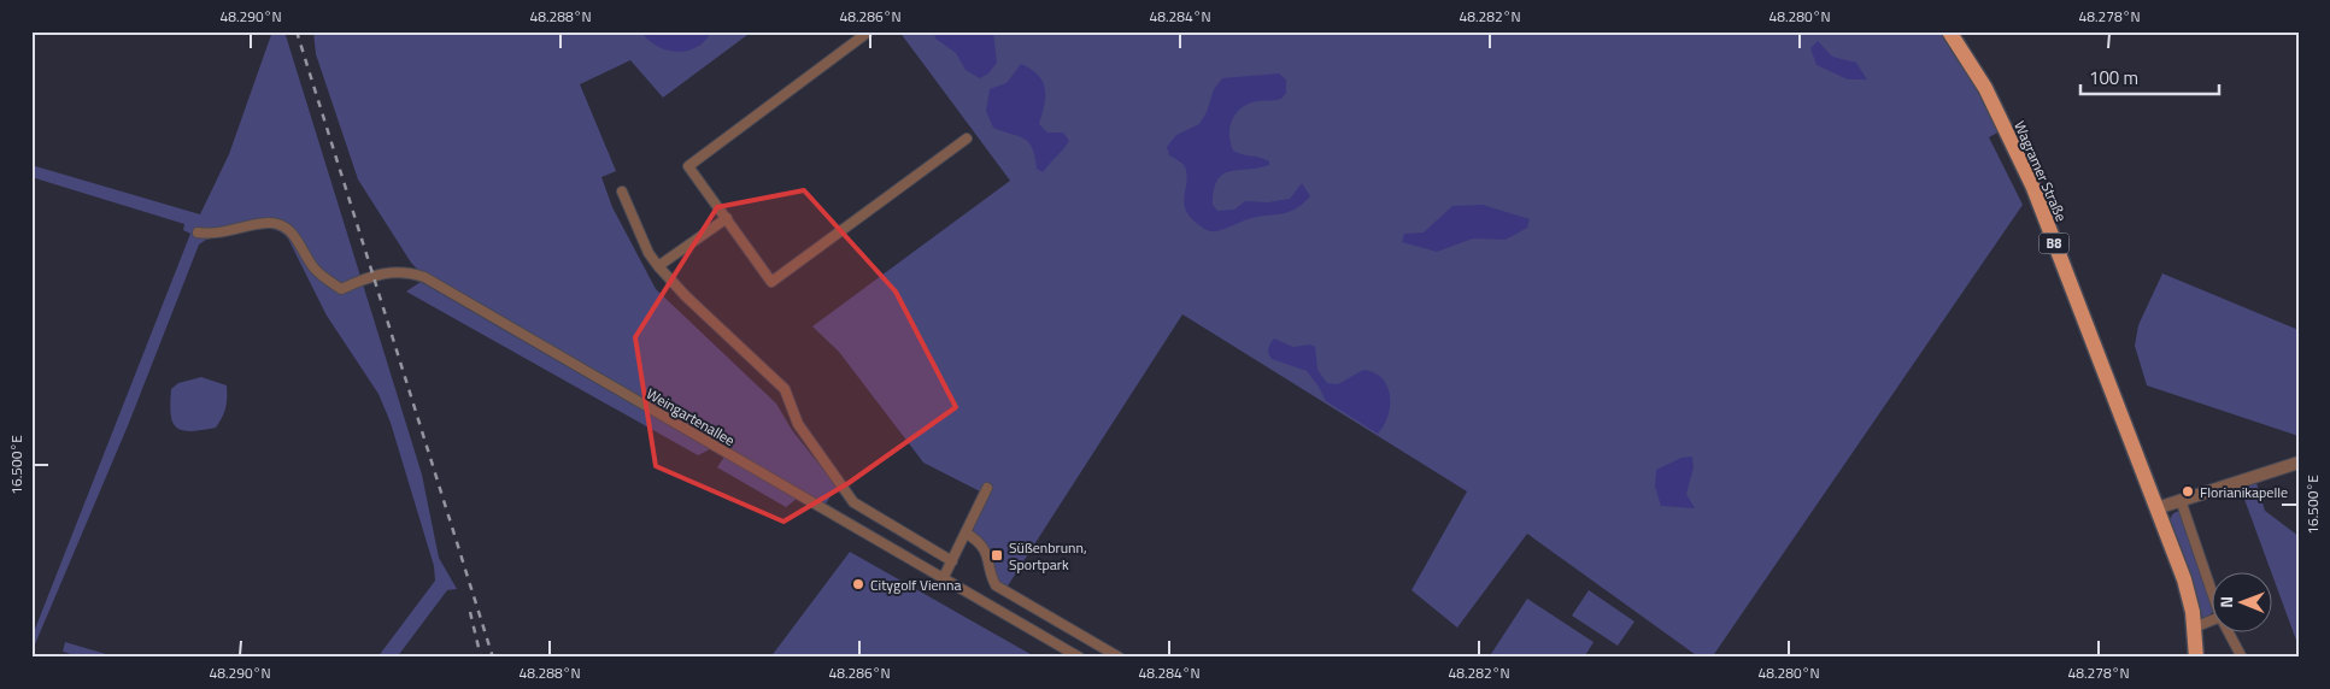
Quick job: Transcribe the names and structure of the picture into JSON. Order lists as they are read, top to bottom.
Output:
{
  "streets": {
    "main road": ["Wagramer Straße", "B8"],
    "street": ["Weingartenallee"]
  },
  "crossings": [
    ["Wagramer Straße", "B8"]
  ],
  "places": {
    "other": ["Florianikapelle", "Citygolf Vienna"],
    "transit": ["Süßenbrunn, Sportpark"]
  },
  "scale_bar": "100 m",
  "north": "left",
  "coordinates": [
    "48.290°N",
    "48.288°N",
    "48.286°N",
    "48.284°N",
    "48.282°N",
    "48.280°N",
    "48.278°N",
    "16.500°E"
  ]
}
